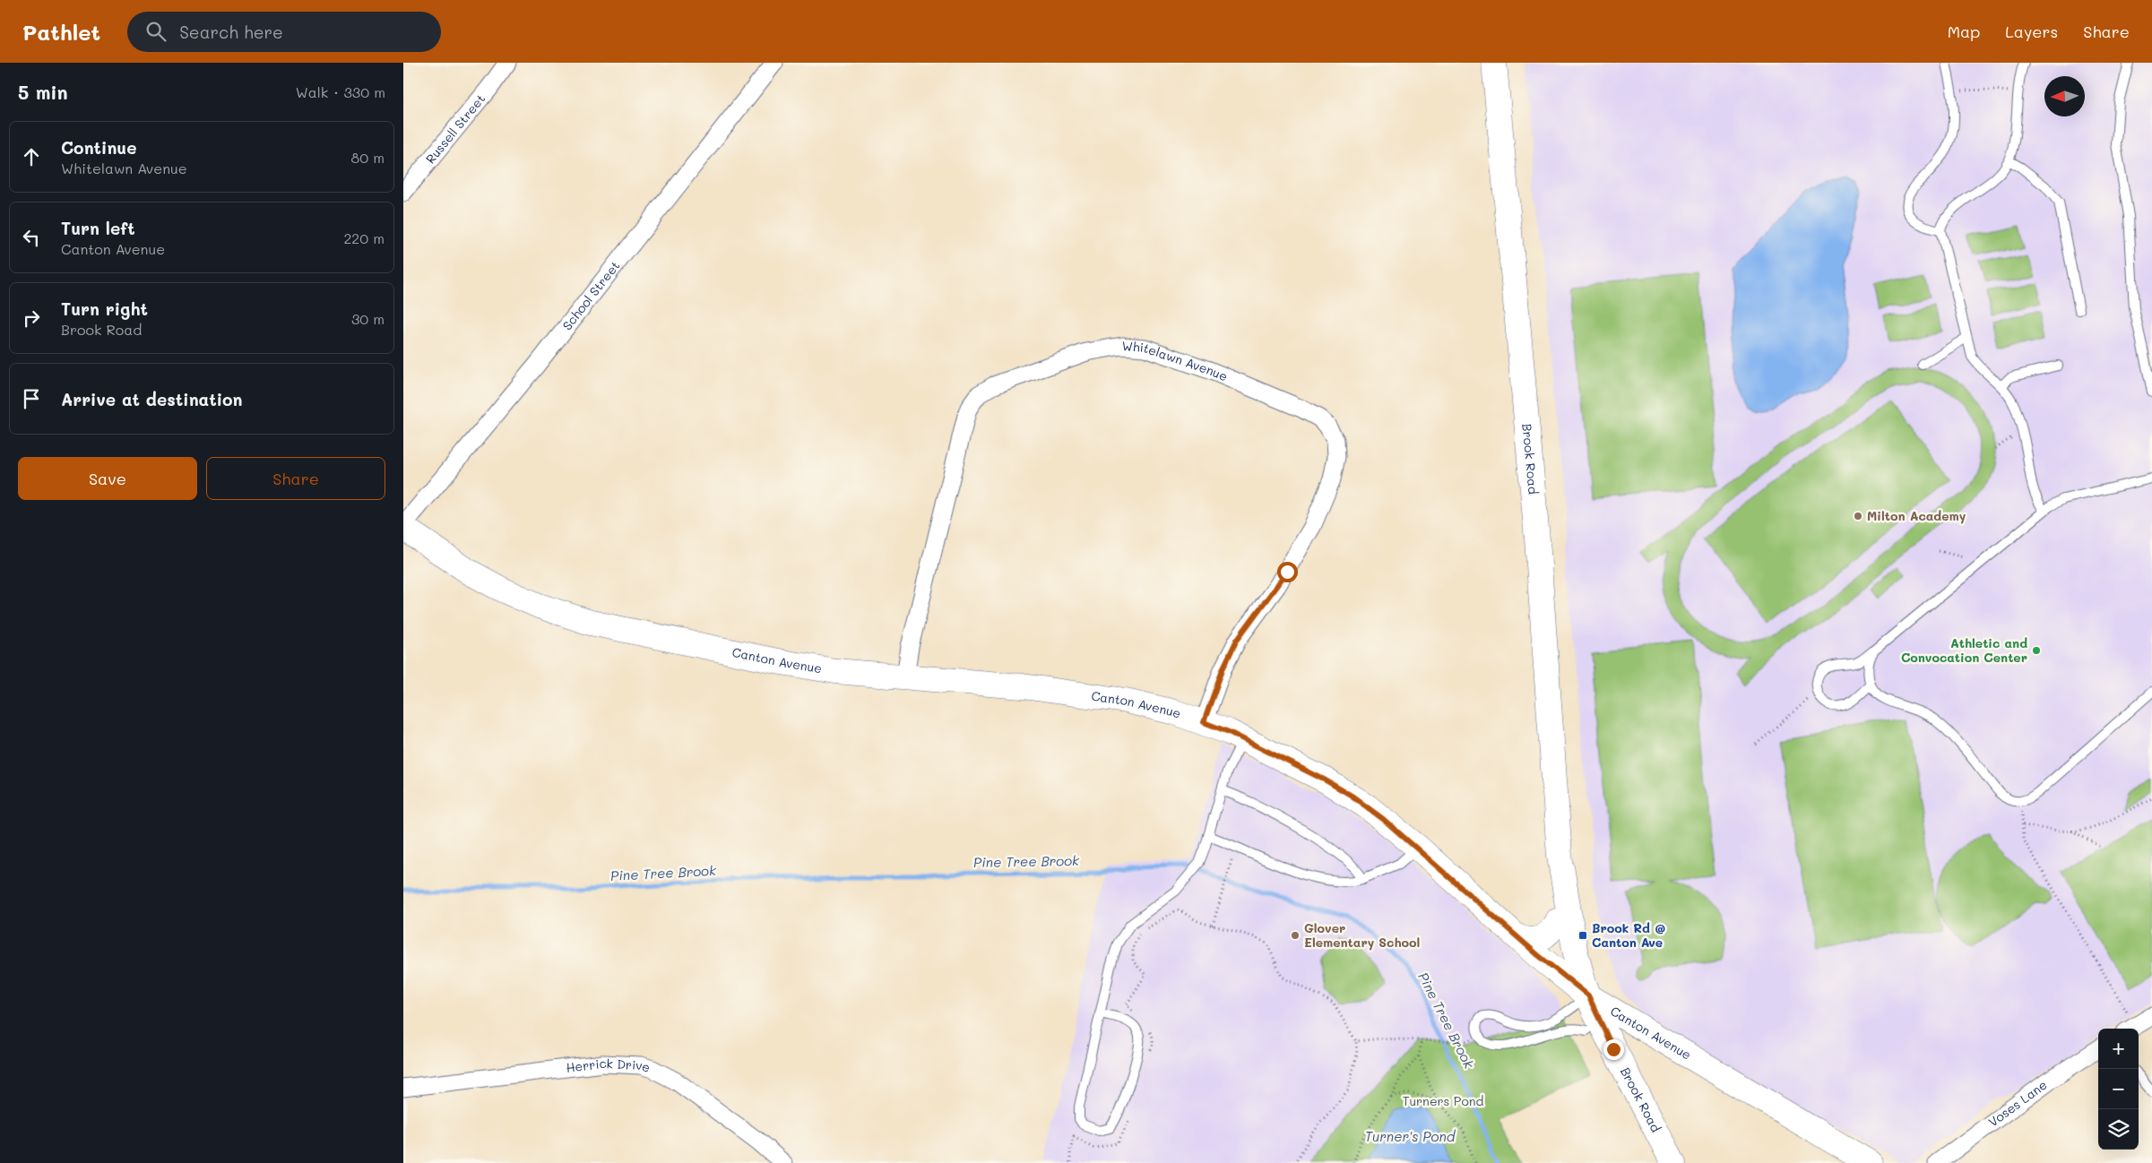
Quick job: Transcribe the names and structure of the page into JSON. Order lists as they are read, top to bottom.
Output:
{
  "streets": {
    "street": [
      "Russell Street",
      "School Street",
      "Whitelawn Avenue",
      "Brook Road",
      "Canton Avenue",
      "Herrick Drive",
      "Voses Lane"
    ]
  },
  "crossings": [
    ["School Street", "Canton Avenue"],
    ["Whitelawn Avenue", "Canton Avenue"],
    ["Brook Road", "Canton Avenue"]
  ],
  "water": ["Pine Tree Brook", "Turner's Pond"],
  "parks": ["Turners Pond"],
  "places": {
    "other": ["Milton Academy", "Athletic and Convocation Center", "Glover Elementary School"],
    "transit": ["Brook Rd @ Canton Ave"]
  },
  "north": "left",
  "page": {
    "header": "Pathlet",
    "search": "Search here",
    "nav": ["Map", "Layers", "Share"],
    "heading": ["5 min", "Walk · 330 m"],
    "list": [
      ["Continue", "Whitelawn Avenue", "80 m"],
      ["Turn left", "Canton Avenue", "220 m"],
      ["Turn right", "Brook Road", "30 m"],
      "Arrive at destination"
    ],
    "buttons": ["Save", "Share"],
    "map_buttons": ["+", "−"]
  }
}
